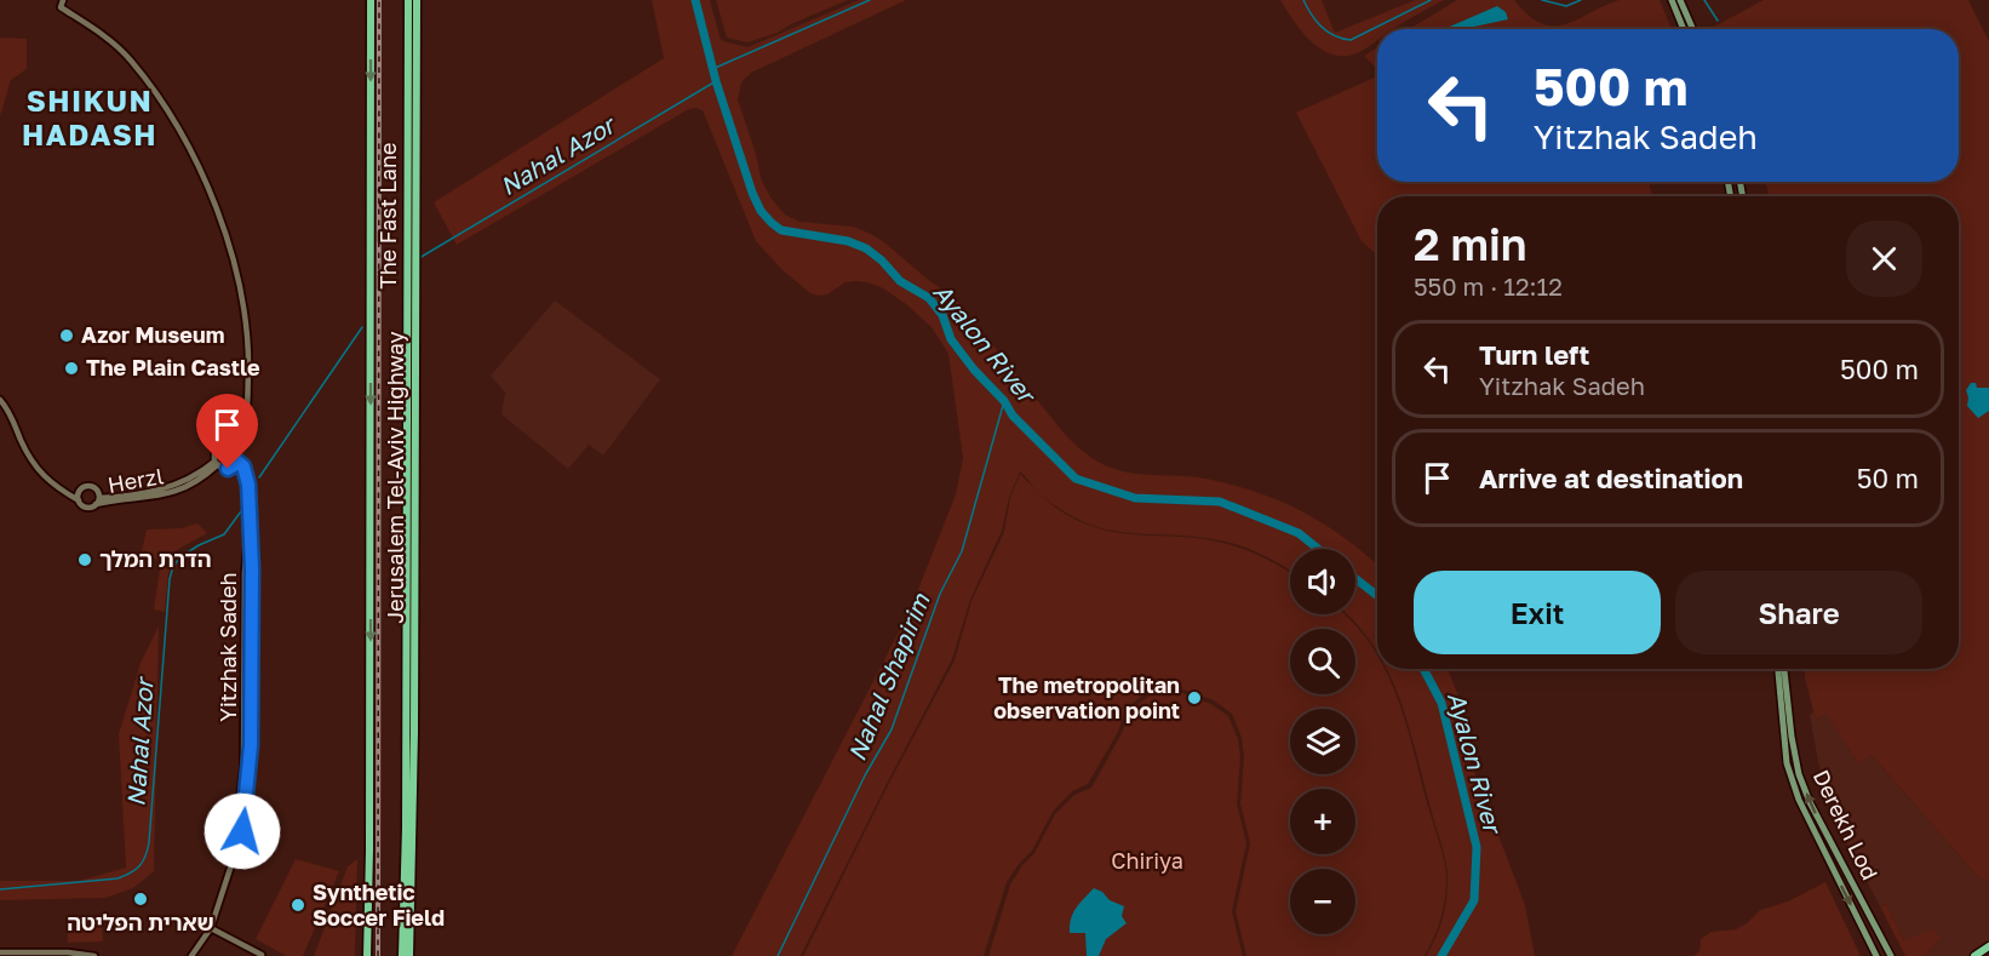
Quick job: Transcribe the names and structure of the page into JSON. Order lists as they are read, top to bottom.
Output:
{
  "streets": {
    "highway": ["The Fast Lane", "Jerusalem Tel-Aviv Highway"],
    "main road": ["Derekh Lod"],
    "street": ["Herzl", "Yitzhak Sadeh"]
  },
  "crossings": [
    ["Herzl", "Yitzhak Sadeh"]
  ],
  "districts": ["SHIKUN HADASH"],
  "water": ["Nahal Azor", "Ayalon River", "Nahal Shapirim"],
  "parks": ["Chiriya"],
  "places": [
    "Azor Museum",
    "The Plain Castle",
    "הדרת המלך",
    "The metropolitan observation point",
    "שארית הפליטה",
    "Synthetic Soccer Field"
  ],
  "page": {
    "turn": ["500 m", "Yitzhak Sadeh"],
    "heading": ["2 min", "550 m · 12:12"],
    "list": [
      {
        "name": "Turn left",
        "note": "Yitzhak Sadeh",
        "value": "500 m"
      },
      {
        "name": "Arrive at destination",
        "value": "50 m"
      }
    ],
    "map_buttons": ["+", "−"],
    "buttons": ["Exit", "Share"]
  }
}
